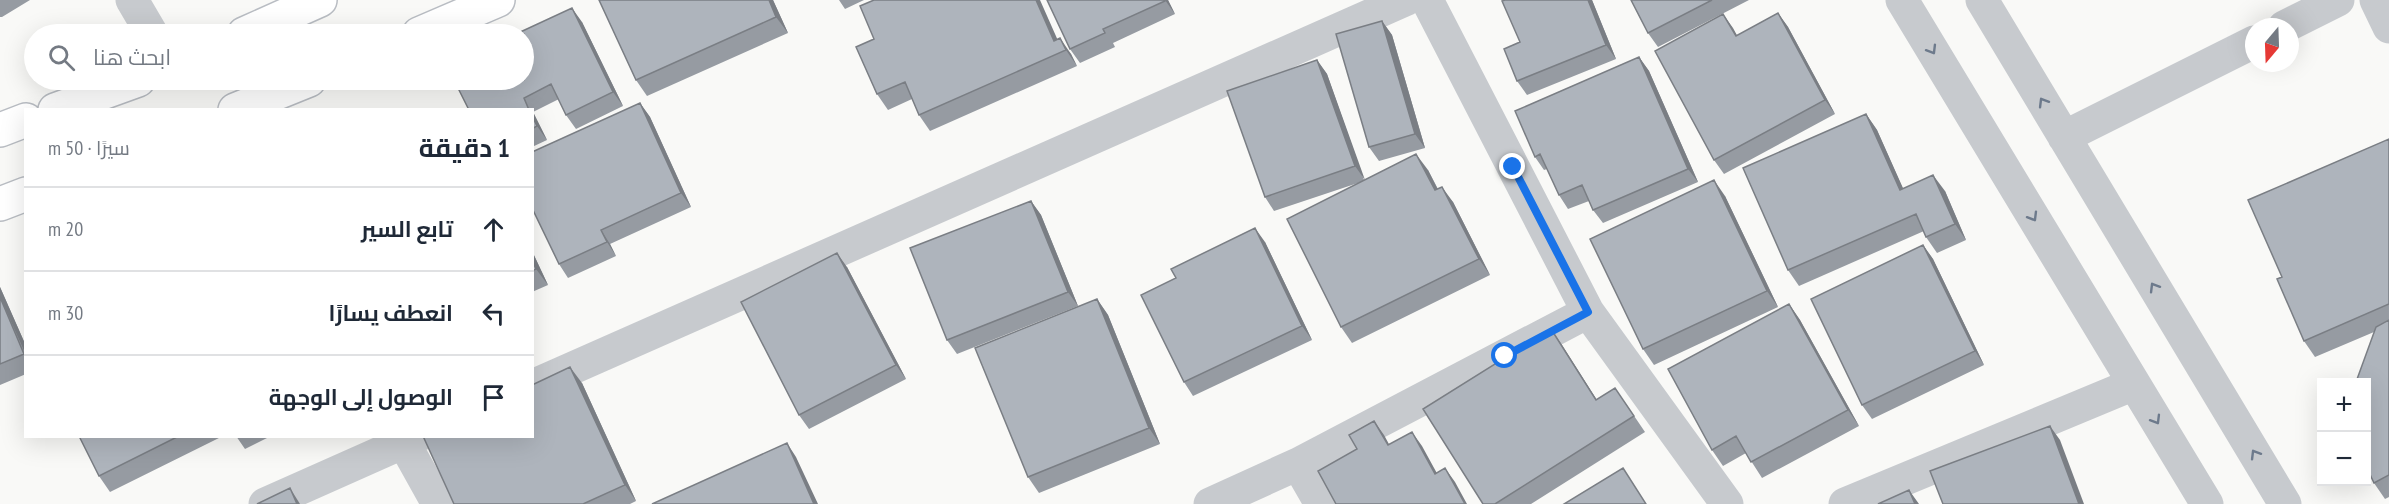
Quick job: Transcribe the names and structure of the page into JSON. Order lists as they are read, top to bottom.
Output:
{
  "north": "bottom",
  "page": {
    "search": "ابحث هنا",
    "heading": ["1 دقيقة", "سيرًا · 50 m"],
    "list": [
      ["تابع السير", "20 m"],
      ["انعطف يسارًا", "30 m"],
      "الوصول إلى الوجهة"
    ],
    "map_buttons": ["+", "−"]
  }
}
